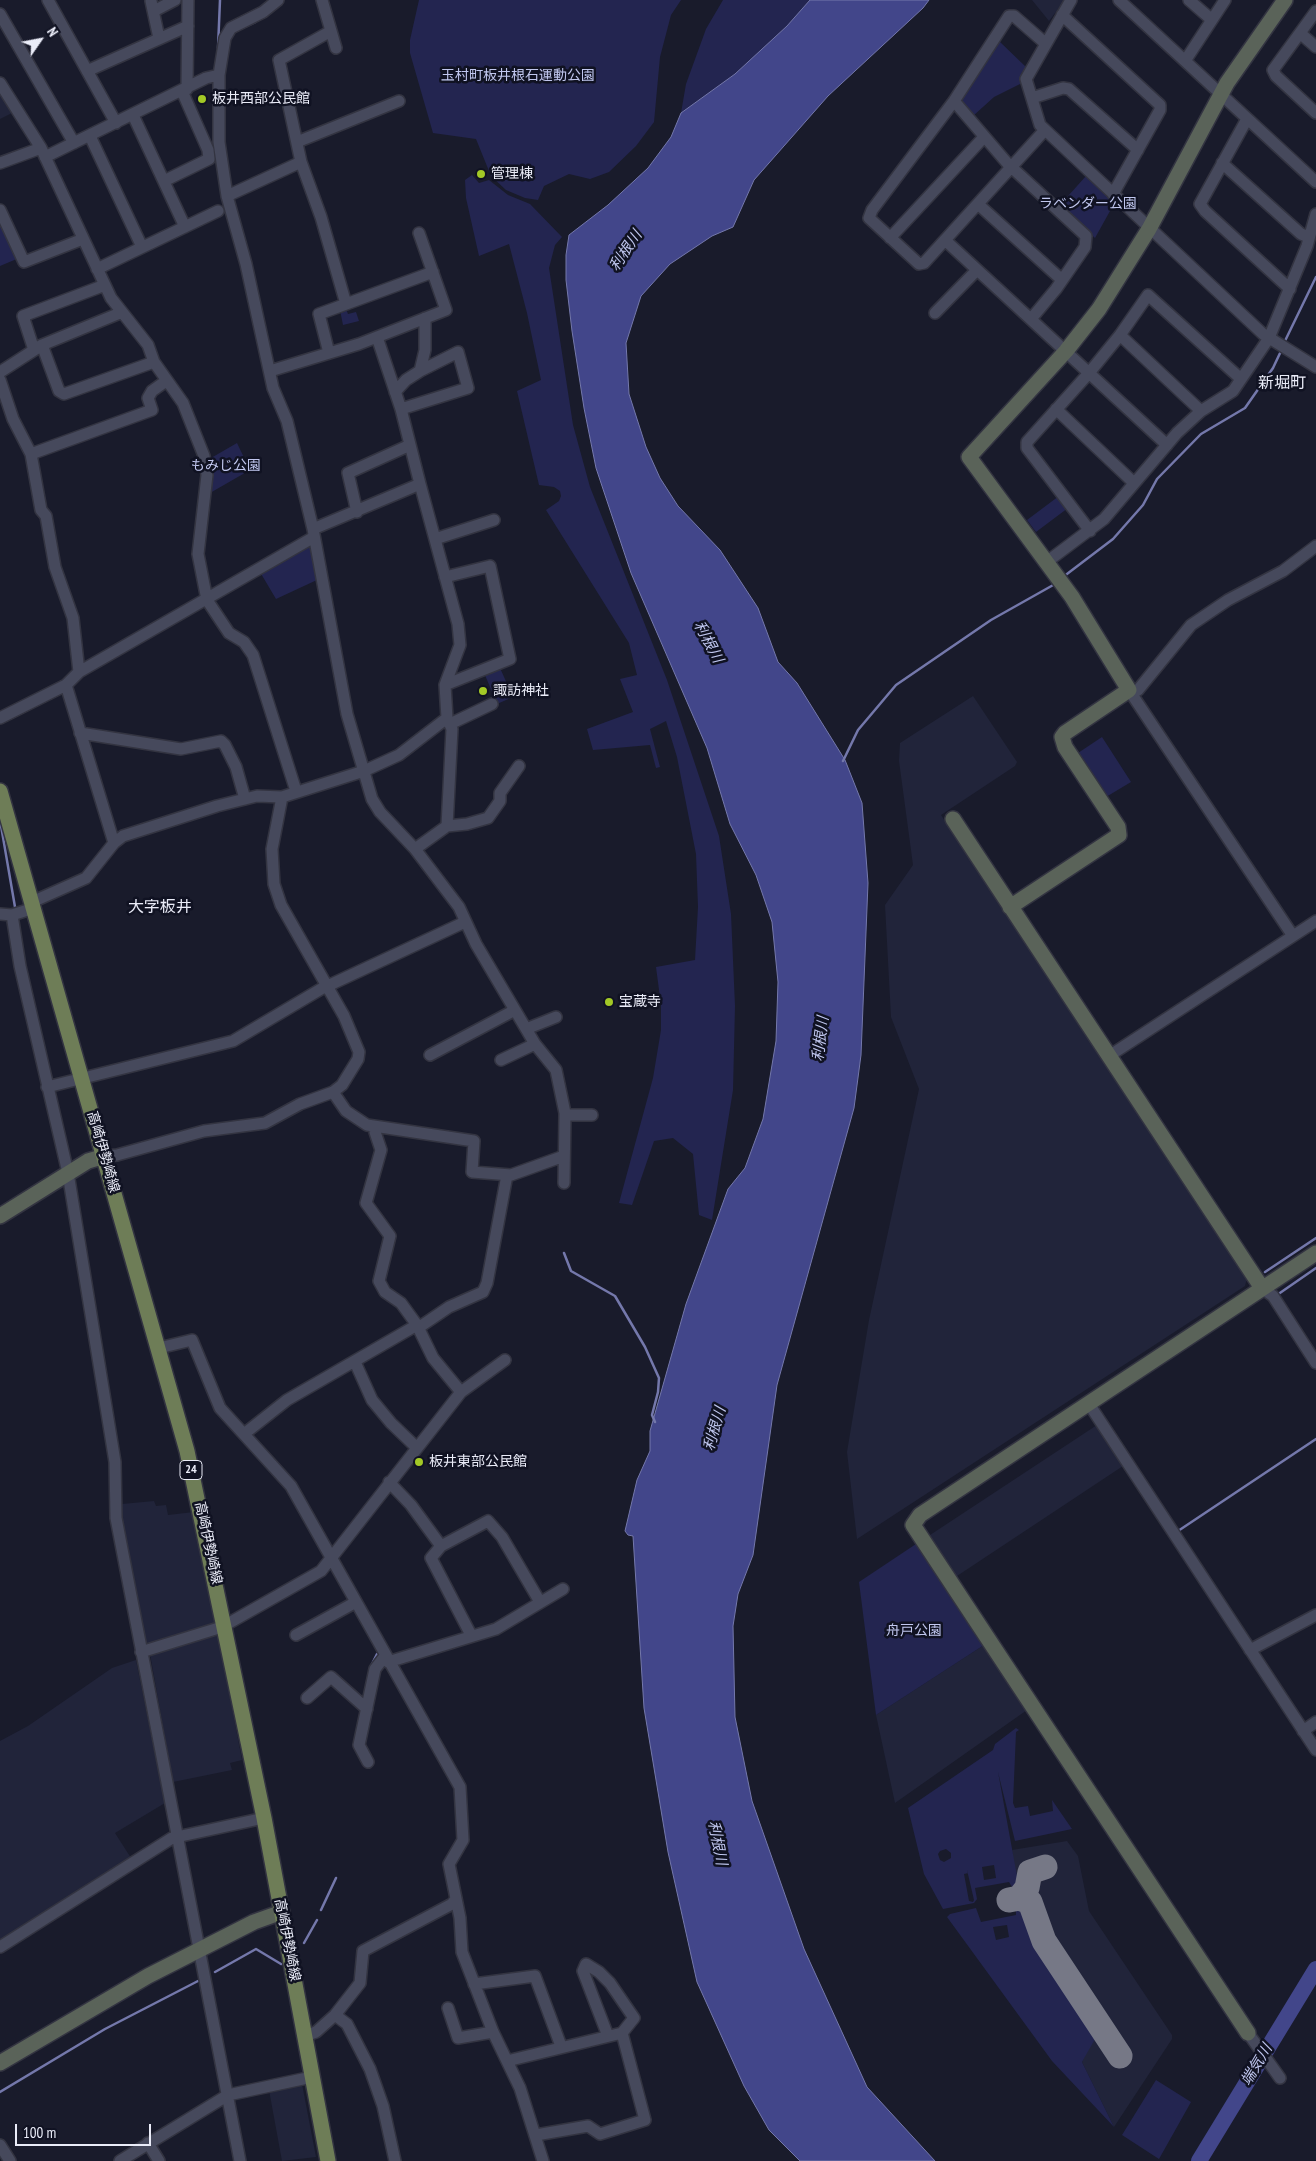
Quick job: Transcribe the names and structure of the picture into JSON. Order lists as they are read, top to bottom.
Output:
{
  "streets": {
    "main road": ["高崎伊勢崎線", "24"]
  },
  "districts": ["新堀町", "大字板井"],
  "water": ["利根川", "端気川"],
  "parks": [
    "玉村町板井根石運動公園",
    "ラベンダー公園",
    "もみじ公園",
    "舟戸公園"
  ],
  "places": [
    "板井西部公民館",
    "管理棟",
    "諏訪神社",
    "宝蔵寺",
    "板井東部公民館"
  ],
  "scale_bar": "100 m",
  "north": "top right"
}
